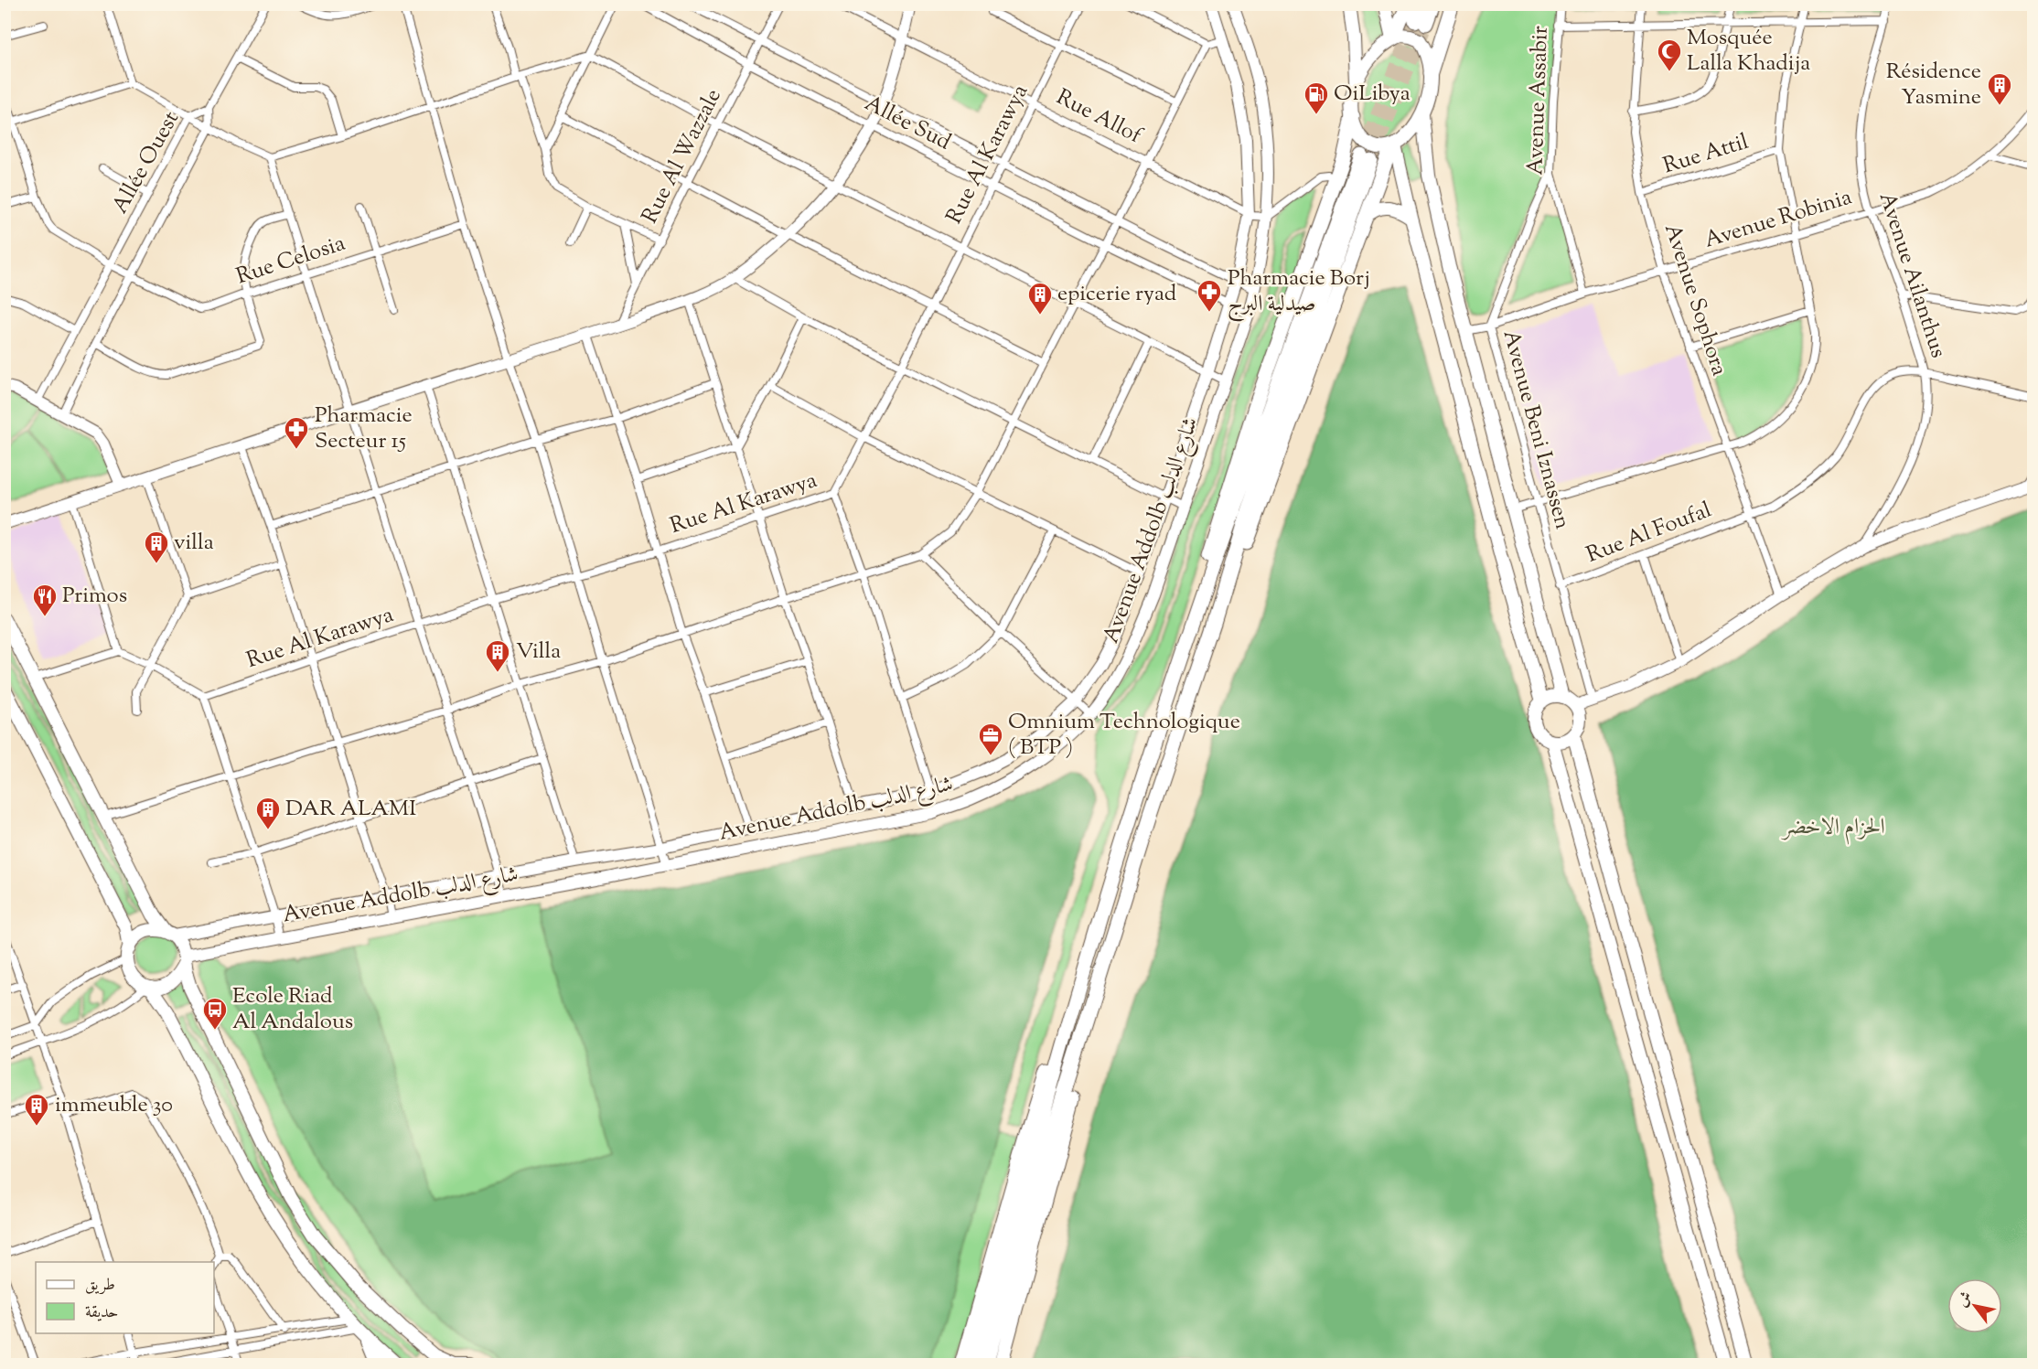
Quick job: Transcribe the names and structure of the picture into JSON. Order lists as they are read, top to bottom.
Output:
{
  "streets": {
    "street": [
      "Avenue Assabir",
      "Rue Allof",
      "Allée Sud",
      "Rue Al Karawya",
      "Rue Attil",
      "Rue Al Wazzale",
      "Allée Ouest",
      "Avenue Robinia",
      "Rue Celosia",
      "Avenue Ailanthus",
      "Avenue Sophora",
      "Avenue Beni Iznassen",
      "Avenue Addolb شارع الدلب",
      "Rue Al Foufal"
    ]
  },
  "crossings": [
    ["Avenue Assabir", "Avenue Robinia"],
    ["Avenue Assabir", "Avenue Beni Iznassen"],
    ["Rue Allof", "Rue Al Karawya"],
    ["Rue Allof", "Avenue Addolb شارع الدلب"],
    ["Allée Sud", "Rue Al Karawya"],
    ["Allée Sud", "Rue Al Wazzale"],
    ["Allée Sud", "Avenue Addolb شارع الدلب"],
    ["Rue Attil", "Avenue Sophora"],
    ["Allée Ouest", "Rue Celosia"],
    ["Avenue Robinia", "Avenue Ailanthus"],
    ["Avenue Robinia", "Avenue Sophora"],
    ["Avenue Robinia", "Avenue Beni Iznassen"],
    ["Avenue Ailanthus", "Rue Al Foufal"],
    ["Avenue Sophora", "Rue Al Foufal"],
    ["Avenue Beni Iznassen", "Rue Al Foufal"]
  ],
  "parks": ["الحزام الاخضر"],
  "places": {
    "mosque": ["Mosquée Lalla Khadija"],
    "building": [
      "Résidence Yasmine",
      "epicerie ryad",
      "villa",
      "Villa",
      "DAR ALAMI",
      "immeuble 30"
    ],
    "fuel station": ["OiLibya"],
    "pharmacy": ["Pharmacie Borj صيدلية البرج", "Pharmacie Secteur 15"],
    "restaurant": ["Primos"],
    "office": ["Omnium Technologique ( BTP )"],
    "bus stop": ["Ecole Riad Al Andalous"]
  },
  "legend": ["طريق", "حديقة"],
  "north": "top left"
}
